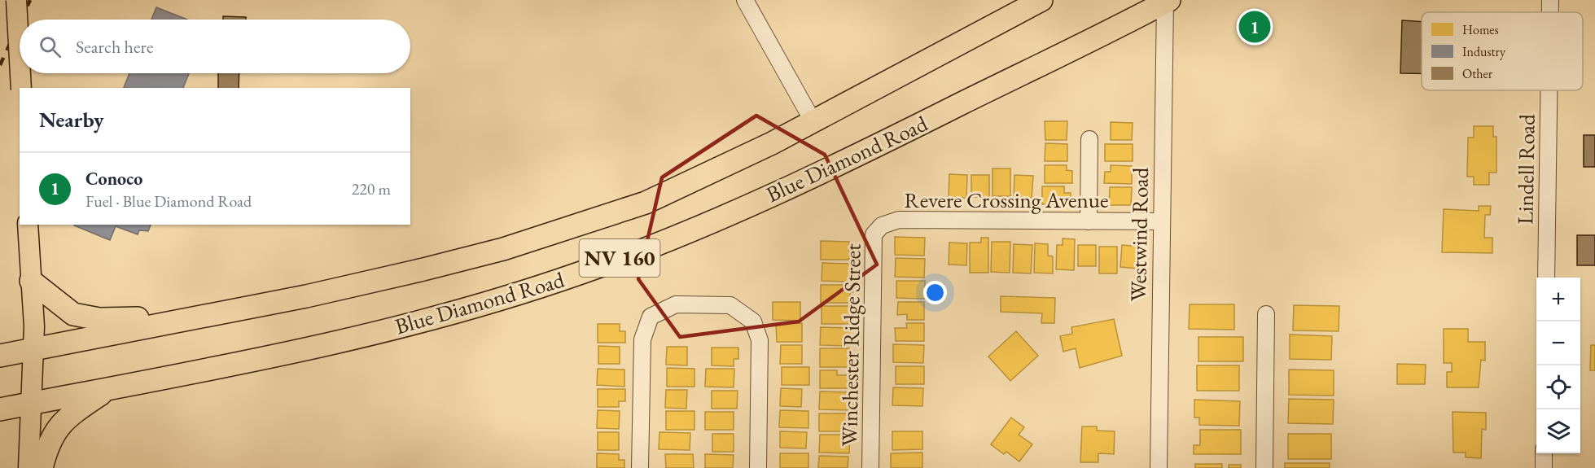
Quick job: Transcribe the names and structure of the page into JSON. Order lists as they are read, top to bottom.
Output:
{
  "streets": {
    "highway": ["Blue Diamond Road", "NV 160"],
    "street": [
      "Lindell Road",
      "Revere Crossing Avenue",
      "Westwind Road",
      "Winchester Ridge Street"
    ]
  },
  "crossings": [
    ["Blue Diamond Road", "Westwind Road"],
    ["Revere Crossing Avenue", "Westwind Road"],
    ["Revere Crossing Avenue", "Winchester Ridge Street"]
  ],
  "legend": ["Homes", "Industry", "Other"],
  "page": {
    "pins": "1",
    "search": "Search here",
    "heading": "Nearby",
    "list": [
      {
        "mark": "1",
        "name": "Conoco",
        "note": "Fuel · Blue Diamond Road",
        "value": "220 m"
      }
    ],
    "map_buttons": ["+", "−"]
  }
}
